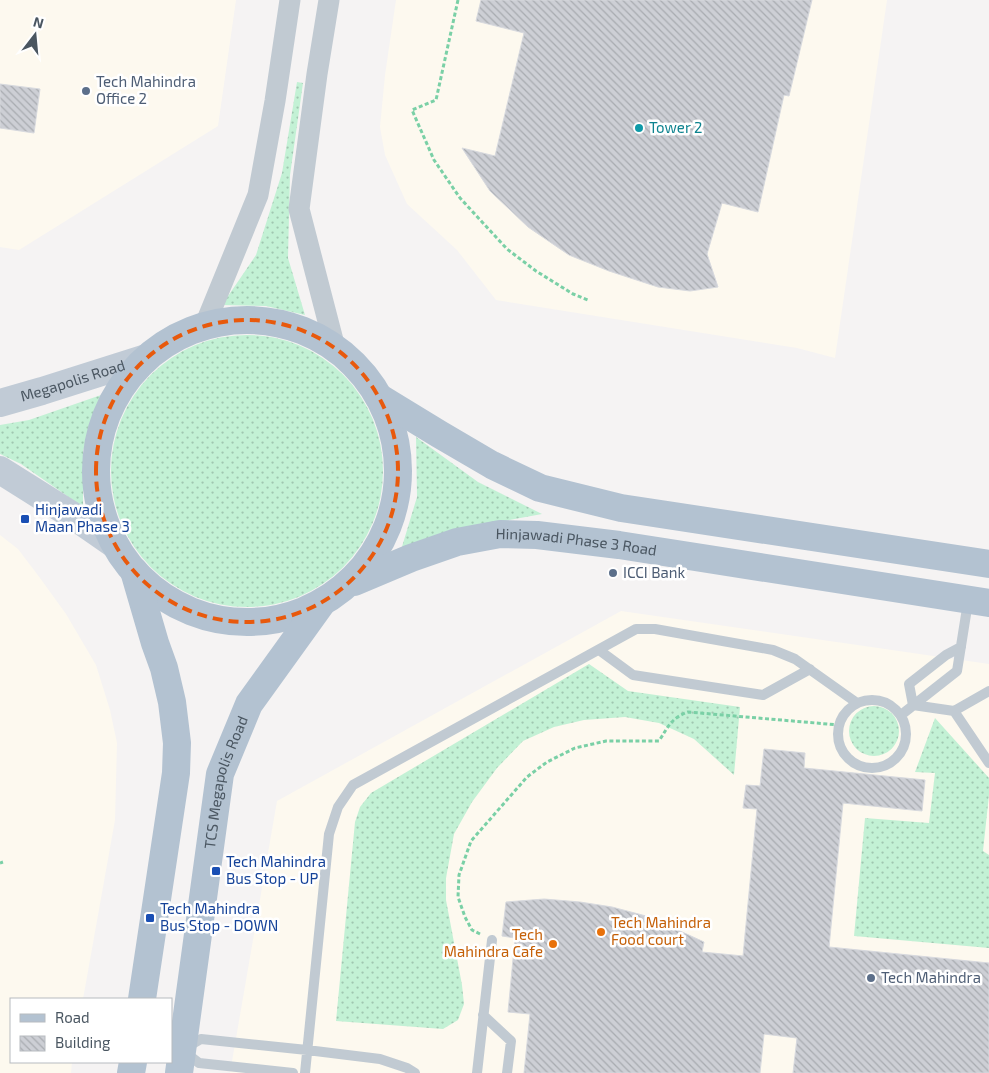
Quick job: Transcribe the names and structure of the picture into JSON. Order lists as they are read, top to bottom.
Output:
{
  "streets": {
    "main road": ["Hinjawadi Phase 3 Road", "TCS Megapolis Road"],
    "street": ["Megapolis Road"]
  },
  "places": {
    "other": [
      "Tech Mahindra Office 2",
      "Tower 2",
      "ICCI Bank",
      "Tech Mahindra Food court",
      "Tech Mahindra Cafe",
      "Tech Mahindra"
    ],
    "transit": ["Hinjawadi Maan Phase 3", "Tech Mahindra Bus Stop - UP", "Tech Mahindra Bus Stop - DOWN"]
  },
  "legend": ["Road", "Building"],
  "north": "top"
}
